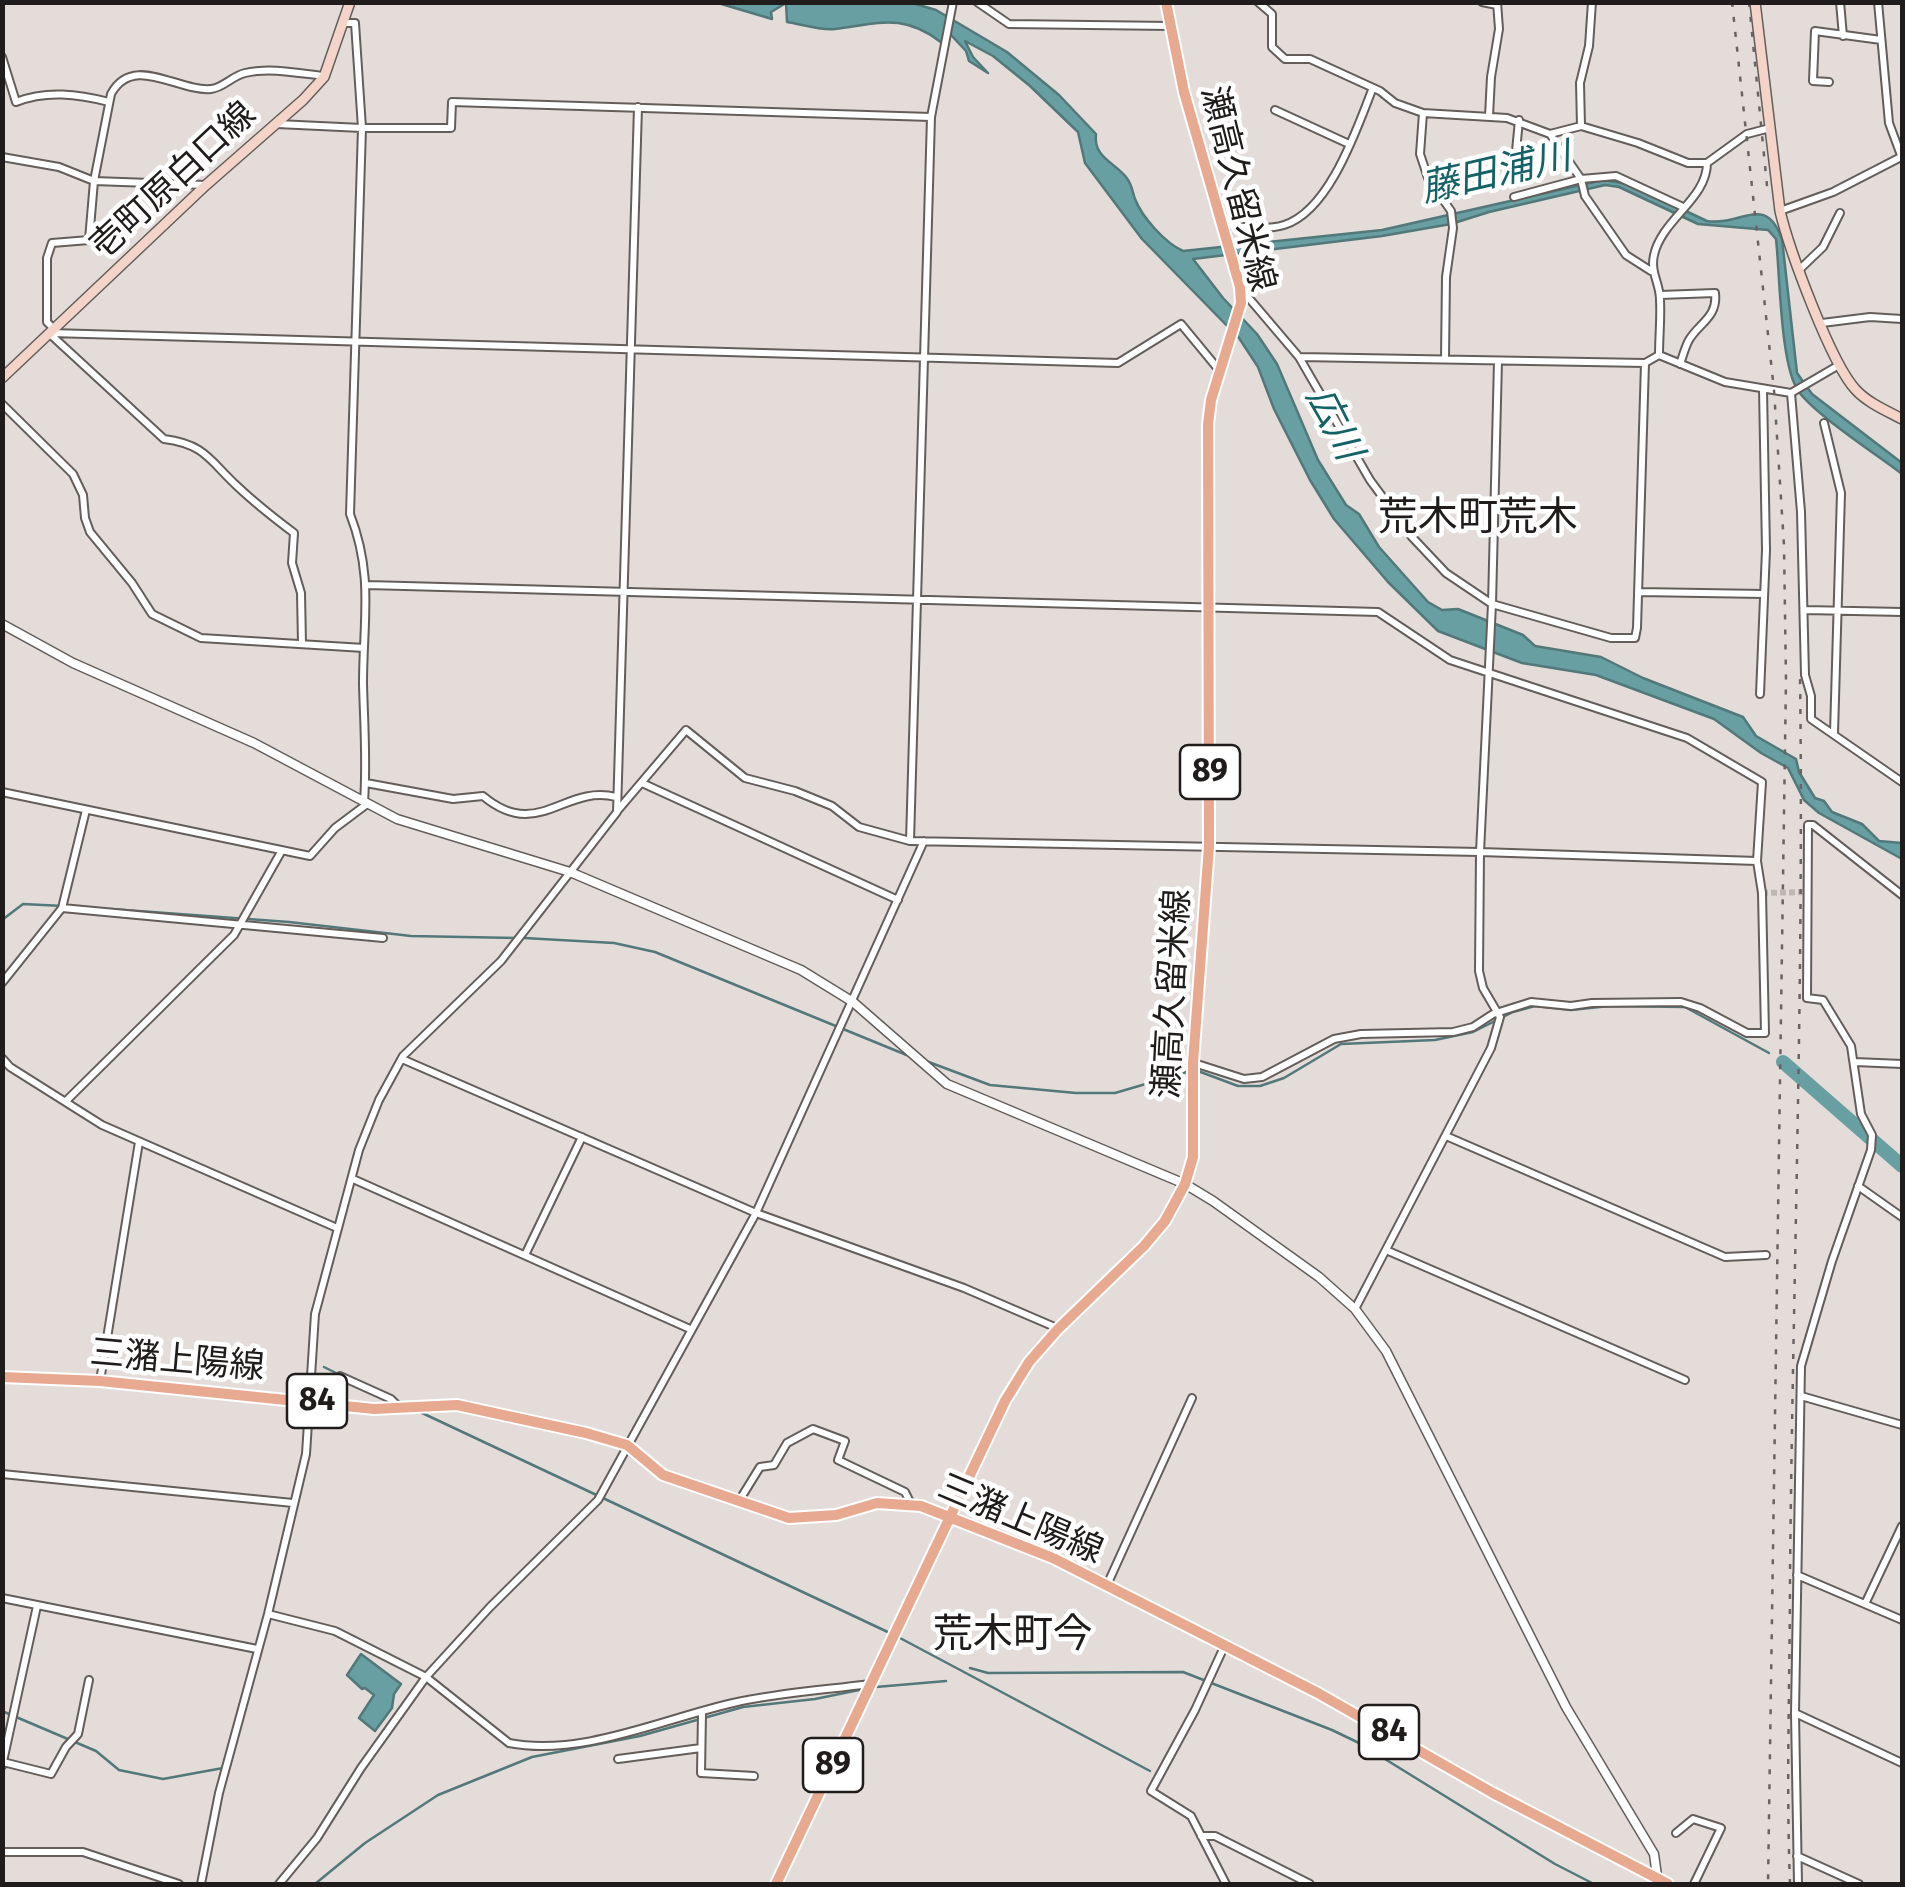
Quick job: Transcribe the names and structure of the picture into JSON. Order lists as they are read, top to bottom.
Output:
{
  "streets": {
    "main road": [
      "壱町原白口線",
      "瀬高久留米線",
      "89",
      "三潴上陽線",
      "84"
    ]
  },
  "crossings": [
    ["瀬高久留米線", "三潴上陽線"]
  ],
  "districts": ["荒木町荒木", "荒木町今"],
  "water": ["藤田浦川", "広川"]
}
